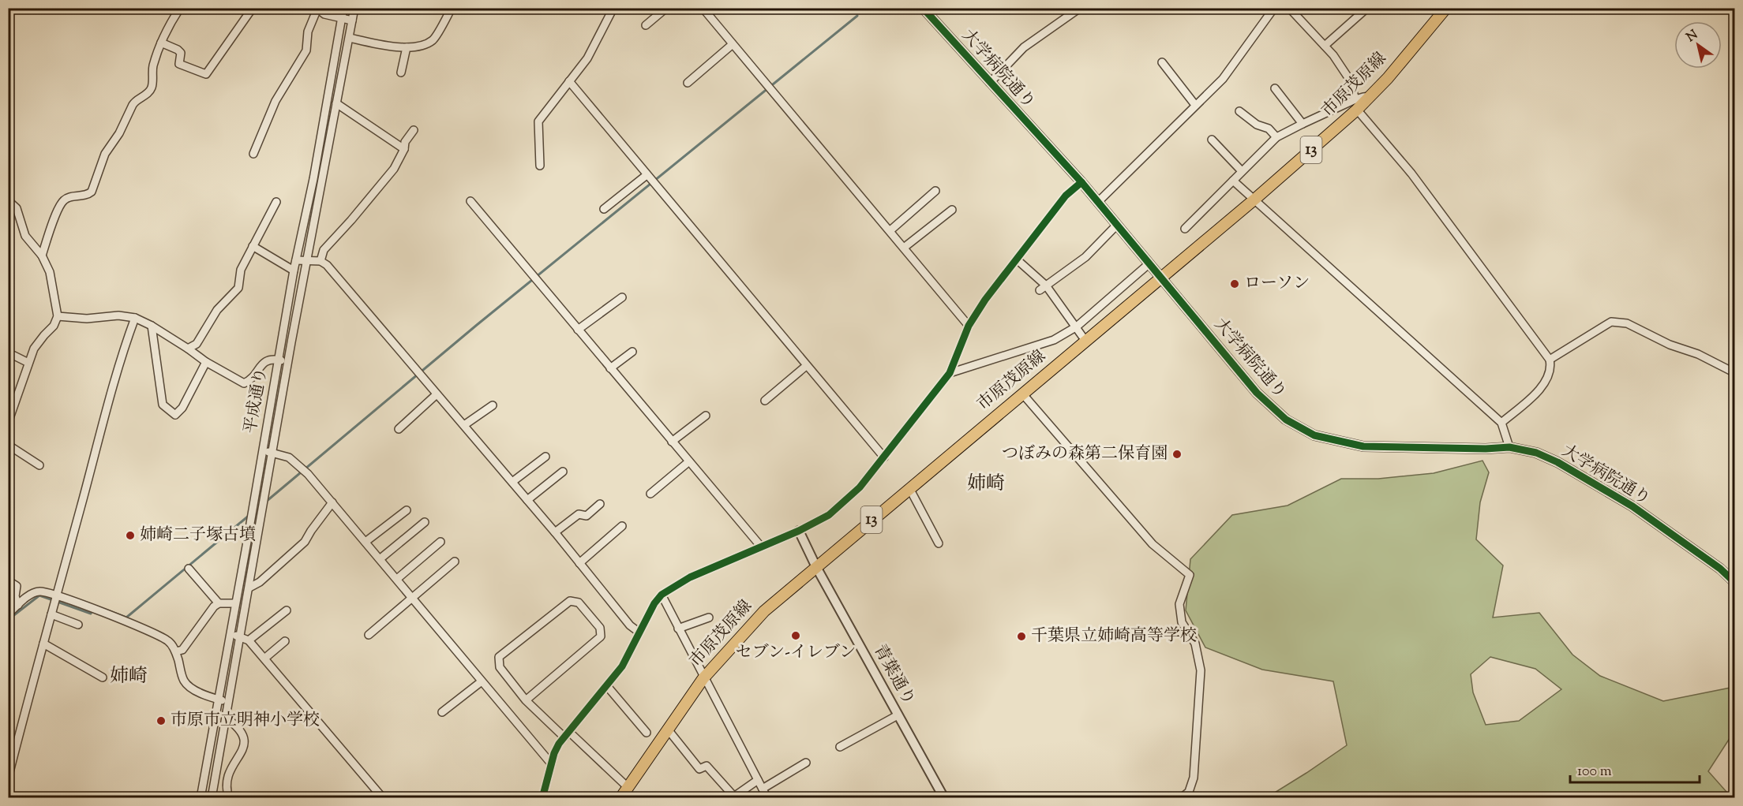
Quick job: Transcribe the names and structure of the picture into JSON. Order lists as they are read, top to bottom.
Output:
{
  "streets": {
    "main road": ["市原茂原線", "13"],
    "street": ["大学病院通り", "平成通り", "青葉通り"]
  },
  "crossings": [
    ["大学病院通り", "市原茂原線"],
    ["市原茂原線", "青葉通り"]
  ],
  "districts": ["姉崎", "姉崎"],
  "places": [
    "ローソン",
    "つぼみの森第二保育園",
    "姉崎二子塚古墳",
    "セブン-イレブン",
    "千葉県立姉崎高等学校",
    "市原市立明神小学校"
  ],
  "scale_bar": "100 m",
  "north": "top left"
}
